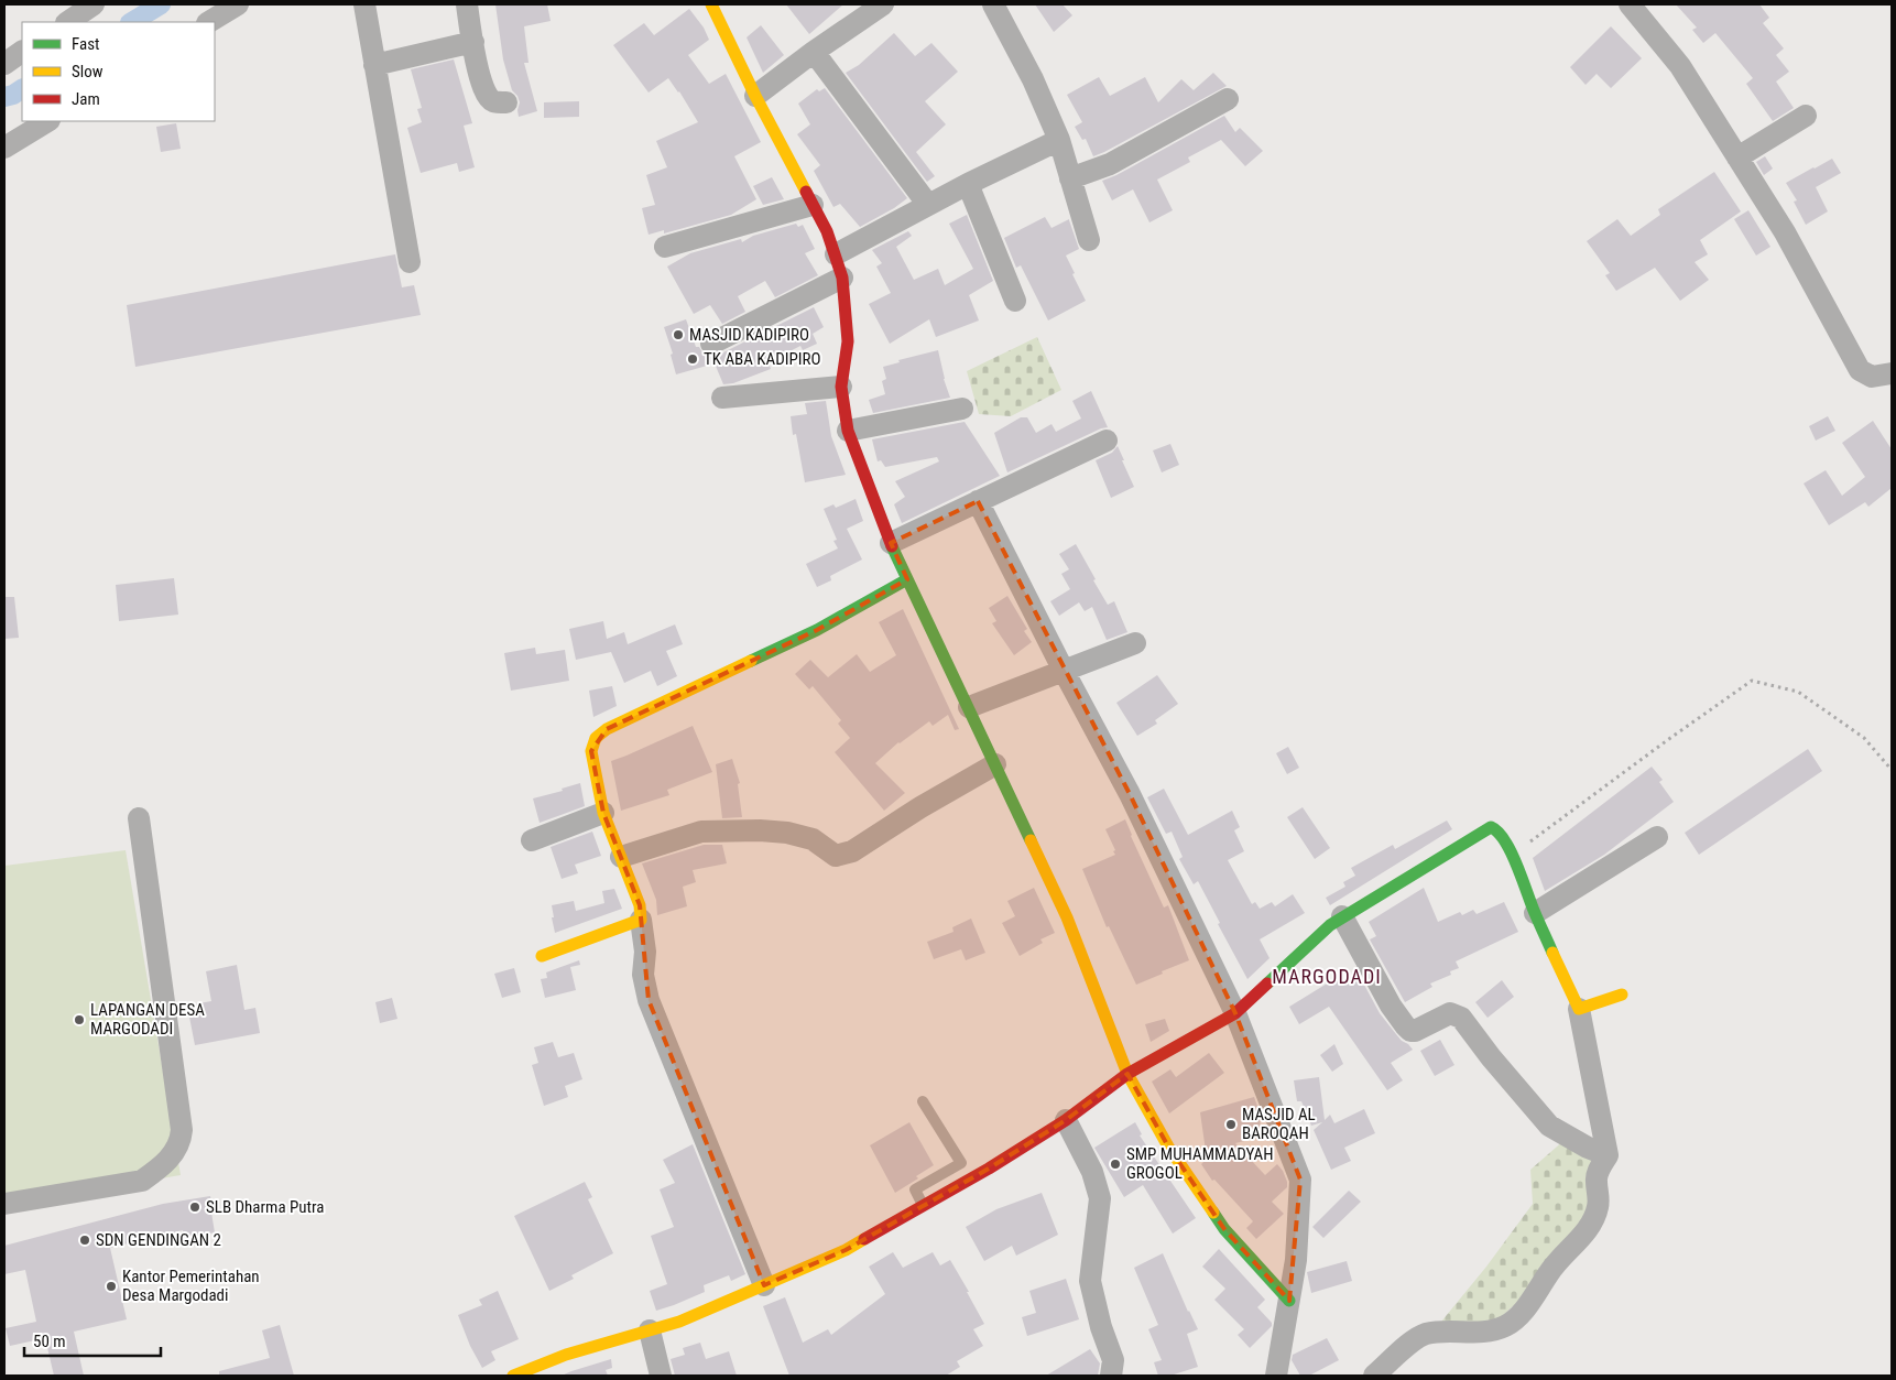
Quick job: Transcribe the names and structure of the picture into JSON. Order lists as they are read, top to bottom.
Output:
{
  "districts": ["MARGODADI"],
  "places": [
    "MASJID KADIPIRO",
    "TK ABA KADIPIRO",
    "LAPANGAN DESA MARGODADI",
    "MASJID AL BAROQAH",
    "SMP MUHAMMADYAH GROGOL",
    "SLB Dharma Putra",
    "SDN GENDINGAN 2",
    "Kantor Pemerintahan Desa Margodadi"
  ],
  "legend": ["Fast", "Slow", "Jam"],
  "scale_bar": "50 m"
}
